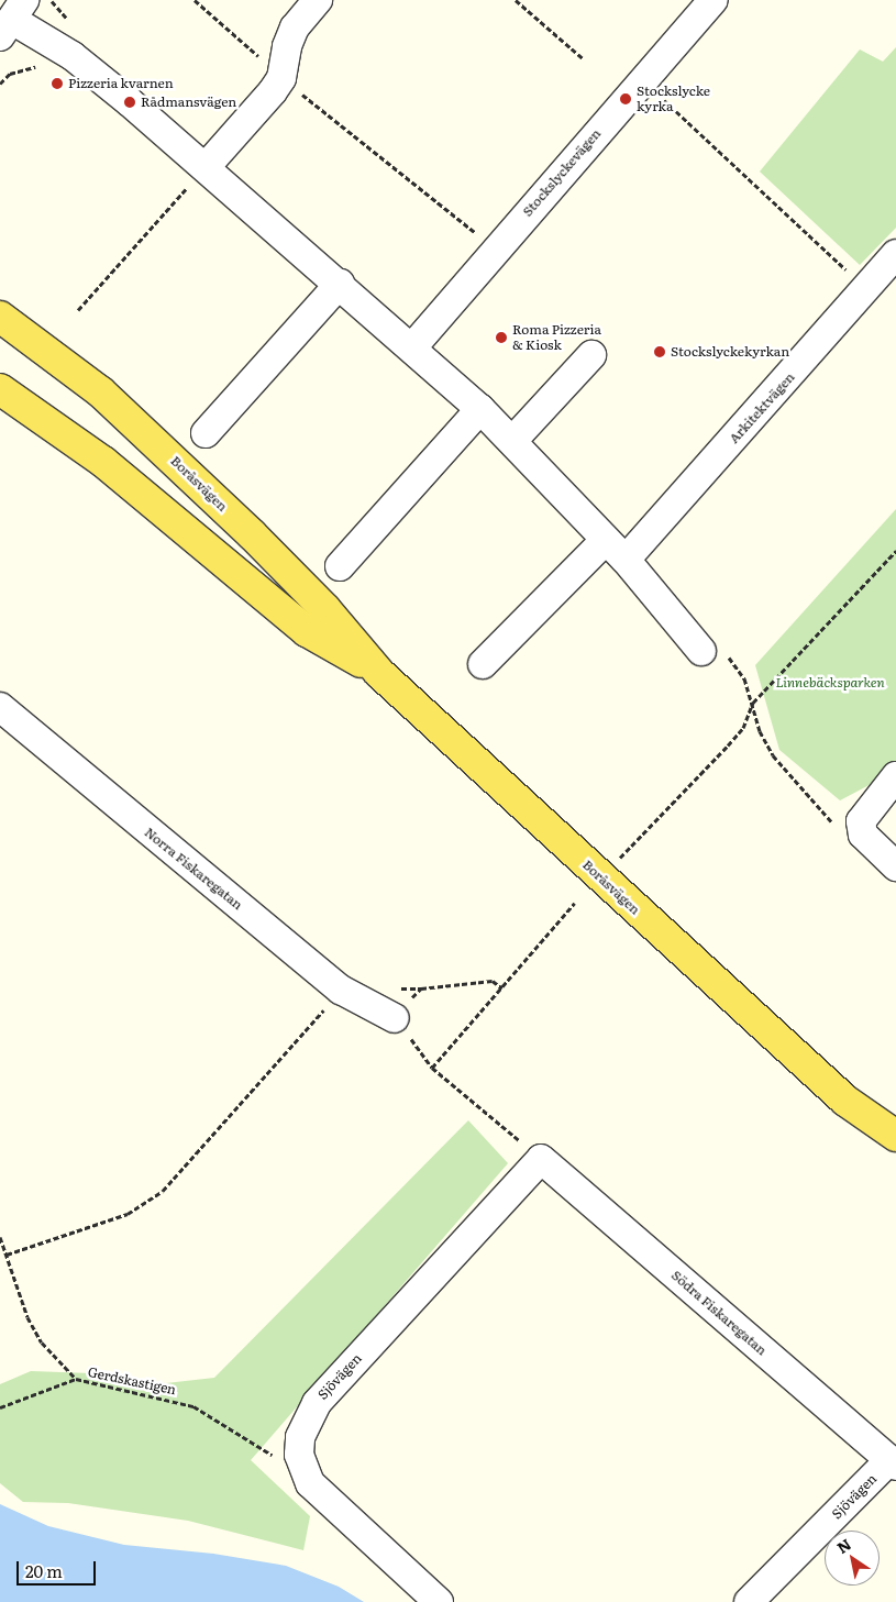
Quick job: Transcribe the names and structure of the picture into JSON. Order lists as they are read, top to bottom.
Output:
{
  "streets": {
    "main road": ["Boråsvägen"],
    "street": [
      "Stockslyckevägen",
      "Arkitektvägen",
      "Norra Fiskaregatan",
      "Södra Fiskaregatan",
      "Sjövägen"
    ],
    "path": ["Gerdskastigen"]
  },
  "crossings": [
    ["Södra Fiskaregatan", "Sjövägen"],
    ["Sjövägen", "Gerdskastigen"]
  ],
  "parks": ["Linnebäcksparken"],
  "places": [
    "Pizzeria kvarnen",
    "Stockslycke kyrka",
    "Rådmansvägen",
    "Roma Pizzeria & Kiosk",
    "Stockslyckekyrkan"
  ],
  "scale_bar": "20 m",
  "north": "top left"
}
